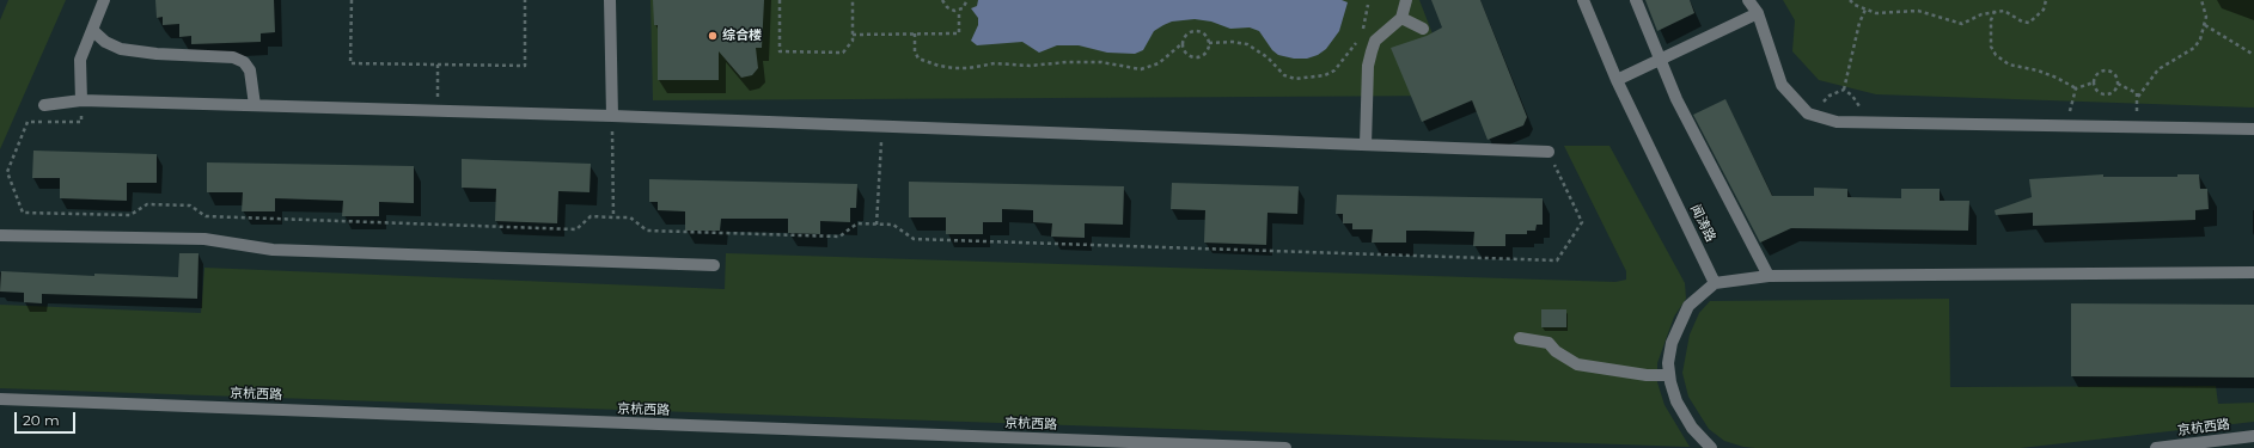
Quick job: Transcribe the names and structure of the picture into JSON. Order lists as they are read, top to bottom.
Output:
{
  "streets": {
    "street": ["闻涛路", "京杭西路"]
  },
  "places": ["综合楼"],
  "scale_bar": "20 m"
}
